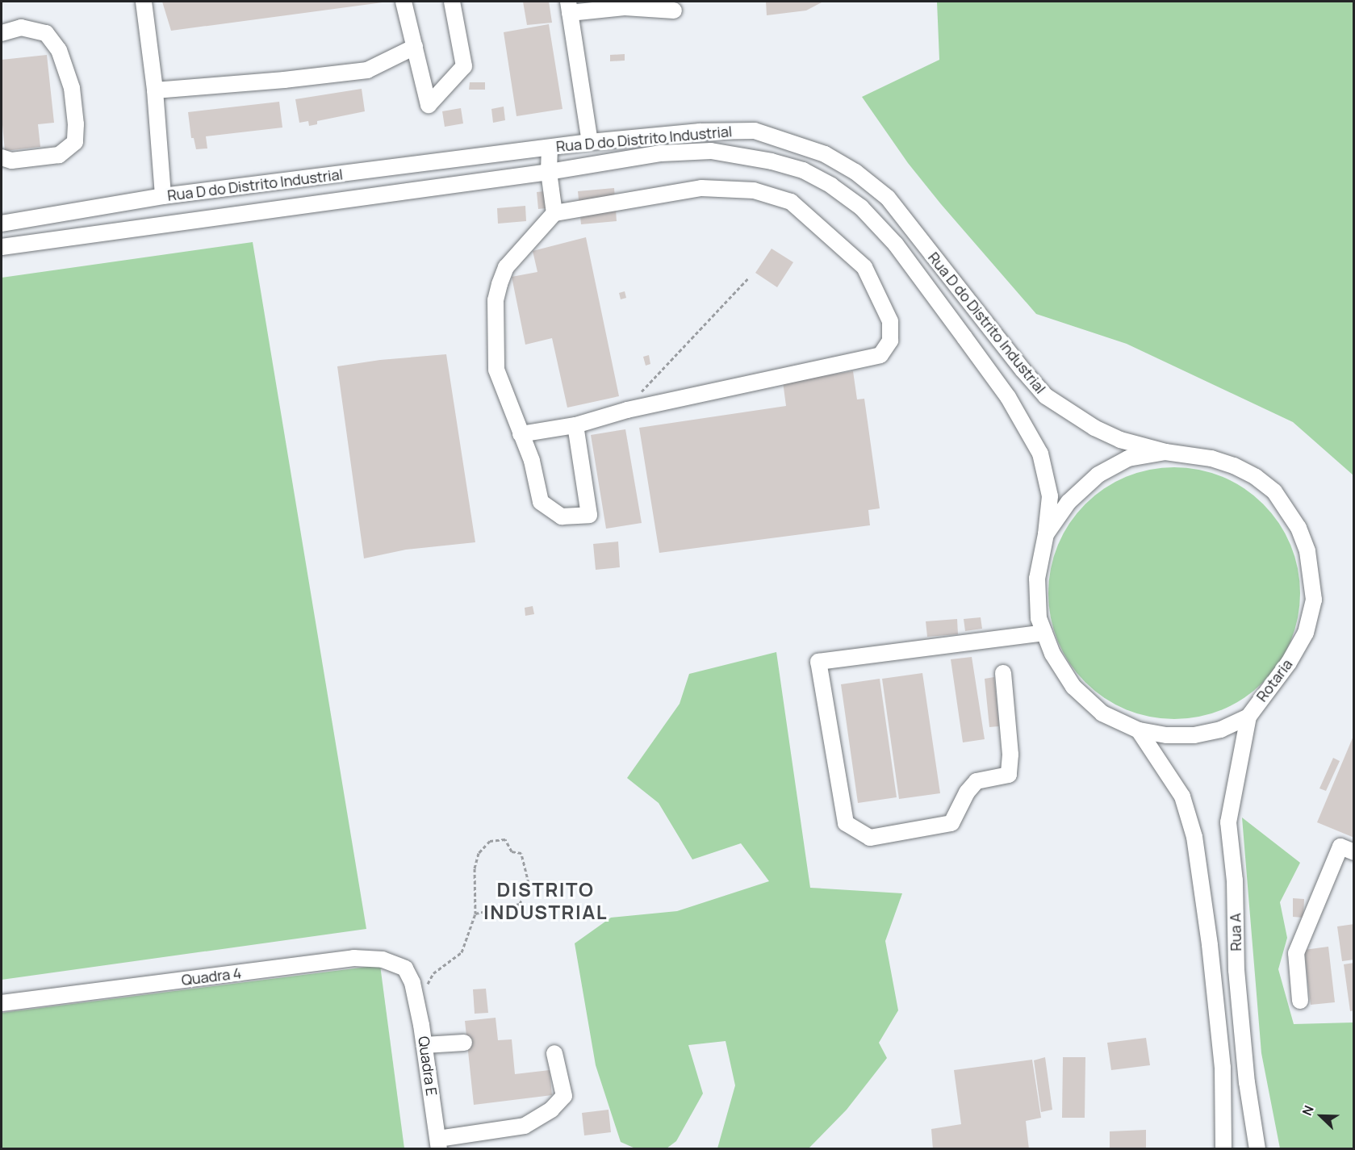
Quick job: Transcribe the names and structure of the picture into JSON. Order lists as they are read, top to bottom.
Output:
{
  "streets": {
    "street": [
      "Rua D do Distrito Industrial",
      "Rotaria",
      "Rua A",
      "Quadra 4",
      "Quadra E"
    ]
  },
  "crossings": [
    ["Rua D do Distrito Industrial", "Rotaria"],
    ["Rotaria", "Rua A"],
    ["Quadra 4", "Quadra E"]
  ],
  "districts": ["DISTRITO INDUSTRIAL"],
  "north": "top left"
}
